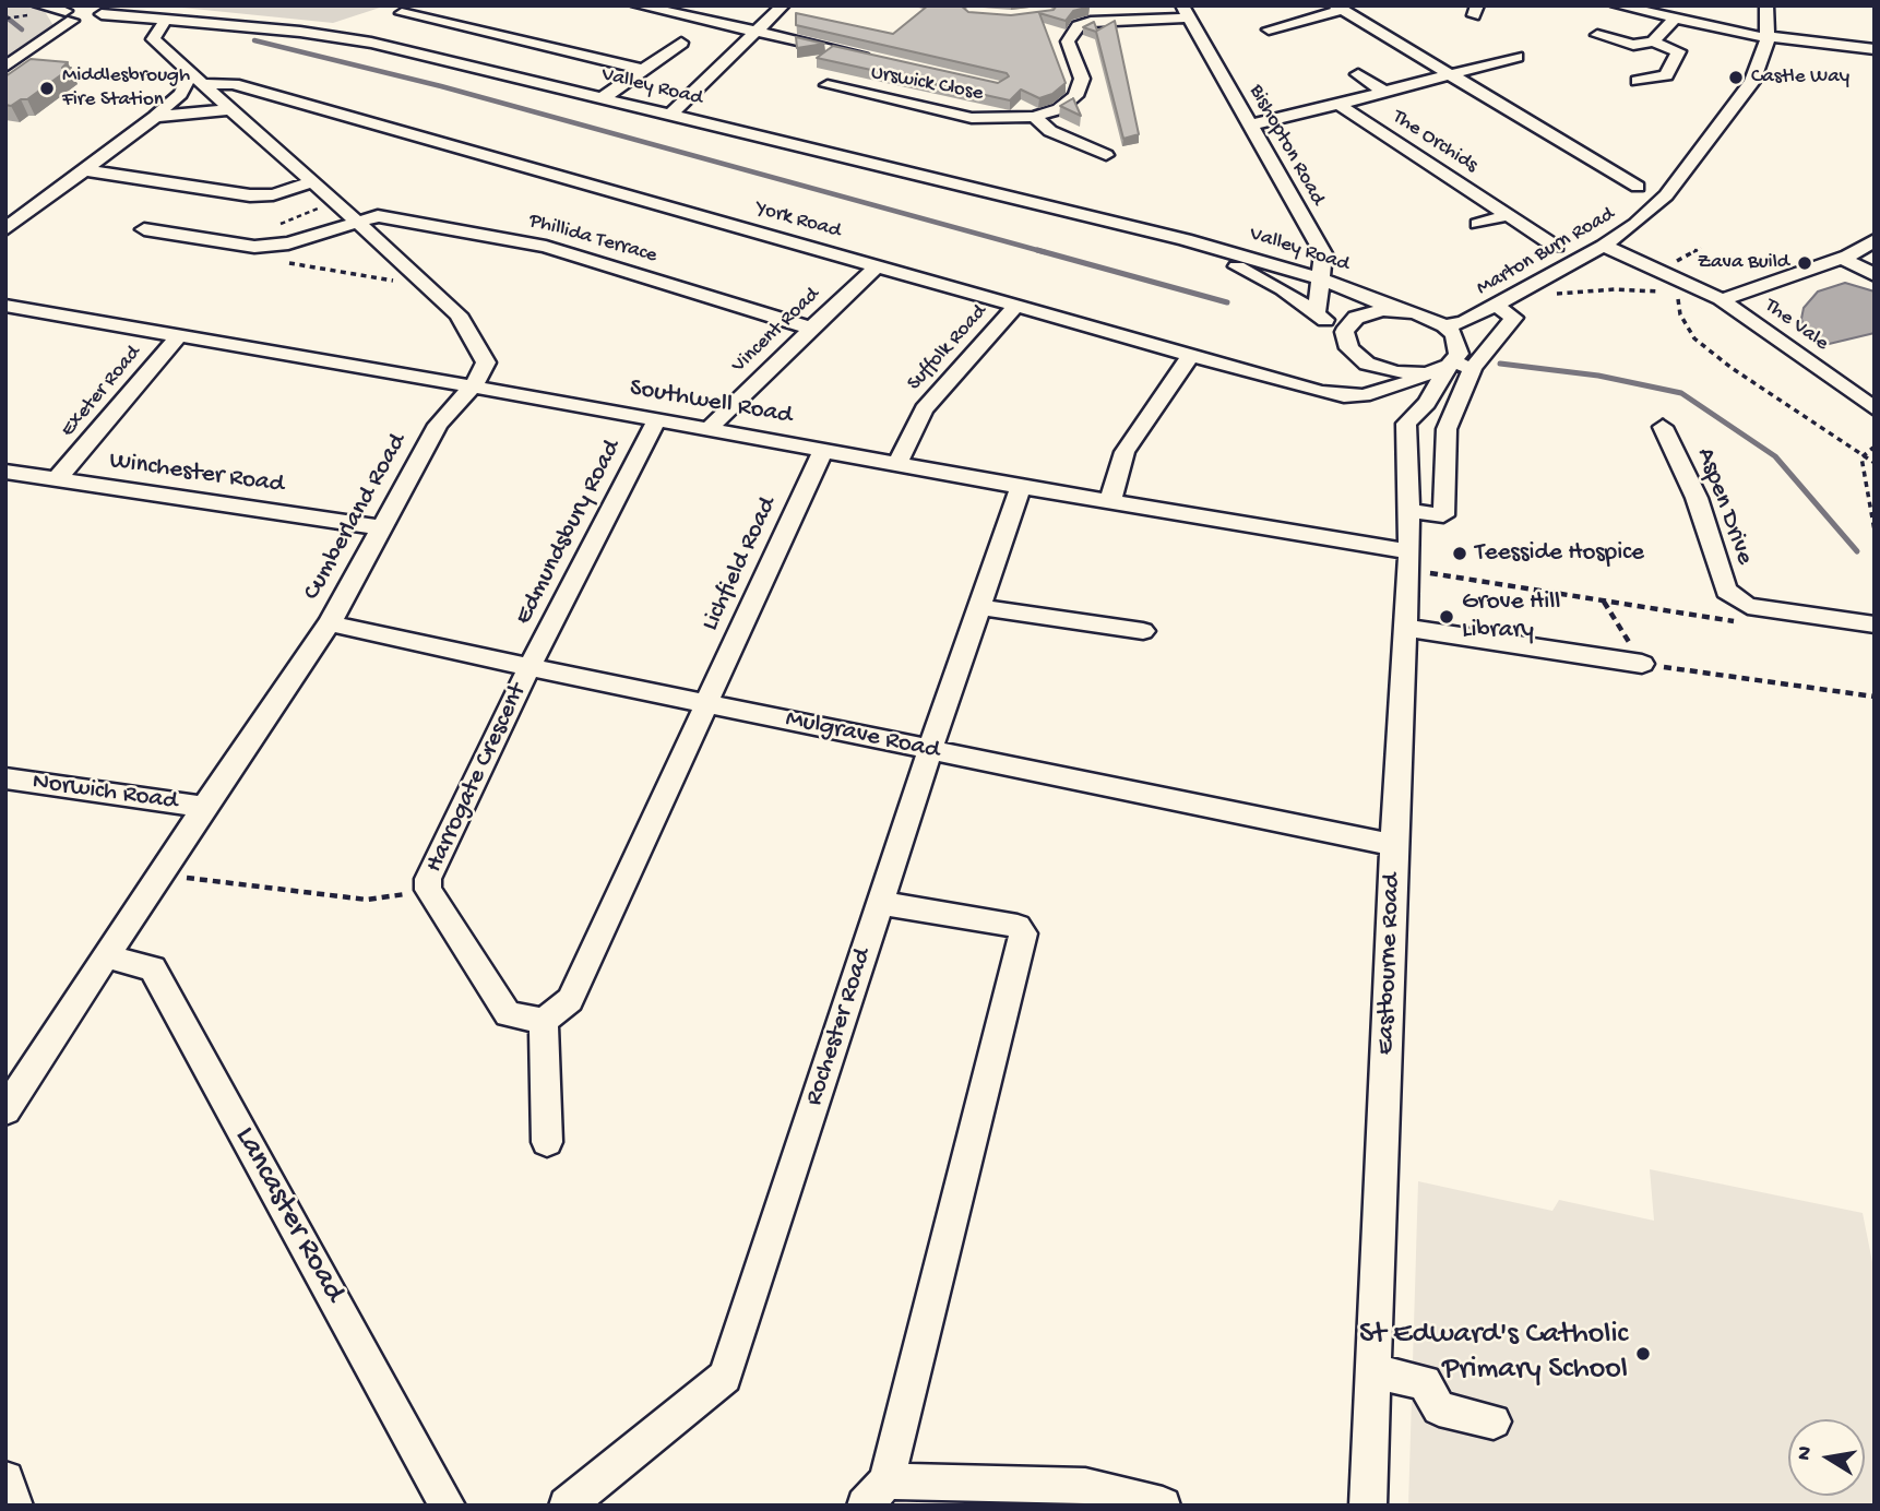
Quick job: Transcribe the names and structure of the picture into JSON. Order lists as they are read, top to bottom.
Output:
{
  "streets": {
    "street": [
      "Urswick Close",
      "Valley Road",
      "The Orchids",
      "Bishopton Road",
      "York Road",
      "Phillida Terrace",
      "Marton Burn Road",
      "The Vale",
      "Vincent Road",
      "Suffolk Road",
      "Exeter Road",
      "Southwell Road",
      "Winchester Road",
      "Aspen Drive",
      "Cumberland Road",
      "Edmundsbury Road",
      "Lichfield Road",
      "Mulgrave Road",
      "Harrogate Crescent",
      "Norwich Road",
      "Eastbourne Road",
      "Rochester Road",
      "Lancaster Road"
    ]
  },
  "crossings": [
    ["Urswick Close", "Bishopton Road"],
    ["Valley Road", "Bishopton Road"],
    ["Valley Road", "York Road"],
    ["Valley Road", "Cumberland Road"],
    ["Valley Road", "Eastbourne Road"],
    ["York Road", "Vincent Road"],
    ["York Road", "Suffolk Road"],
    ["York Road", "Cumberland Road"],
    ["Phillida Terrace", "Vincent Road"],
    ["Phillida Terrace", "Cumberland Road"],
    ["Marton Burn Road", "The Vale"],
    ["Vincent Road", "Southwell Road"],
    ["Suffolk Road", "Southwell Road"],
    ["Exeter Road", "Southwell Road"],
    ["Exeter Road", "Winchester Road"],
    ["Southwell Road", "Cumberland Road"],
    ["Southwell Road", "Edmundsbury Road"],
    ["Southwell Road", "Lichfield Road"],
    ["Southwell Road", "Eastbourne Road"],
    ["Southwell Road", "Rochester Road"],
    ["Winchester Road", "Cumberland Road"],
    ["Cumberland Road", "Mulgrave Road"],
    ["Cumberland Road", "Norwich Road"],
    ["Cumberland Road", "Lancaster Road"],
    ["Edmundsbury Road", "Mulgrave Road"],
    ["Edmundsbury Road", "Harrogate Crescent"],
    ["Lichfield Road", "Mulgrave Road"],
    ["Mulgrave Road", "Harrogate Crescent"],
    ["Mulgrave Road", "Eastbourne Road"],
    ["Mulgrave Road", "Rochester Road"]
  ],
  "places": [
    "Castle Way",
    "Middlesbrough Fire Station",
    "Zava Build",
    "Teesside Hospice",
    "Grove Hill Library",
    "St Edward's Catholic Primary School"
  ],
  "north": "left"
}
